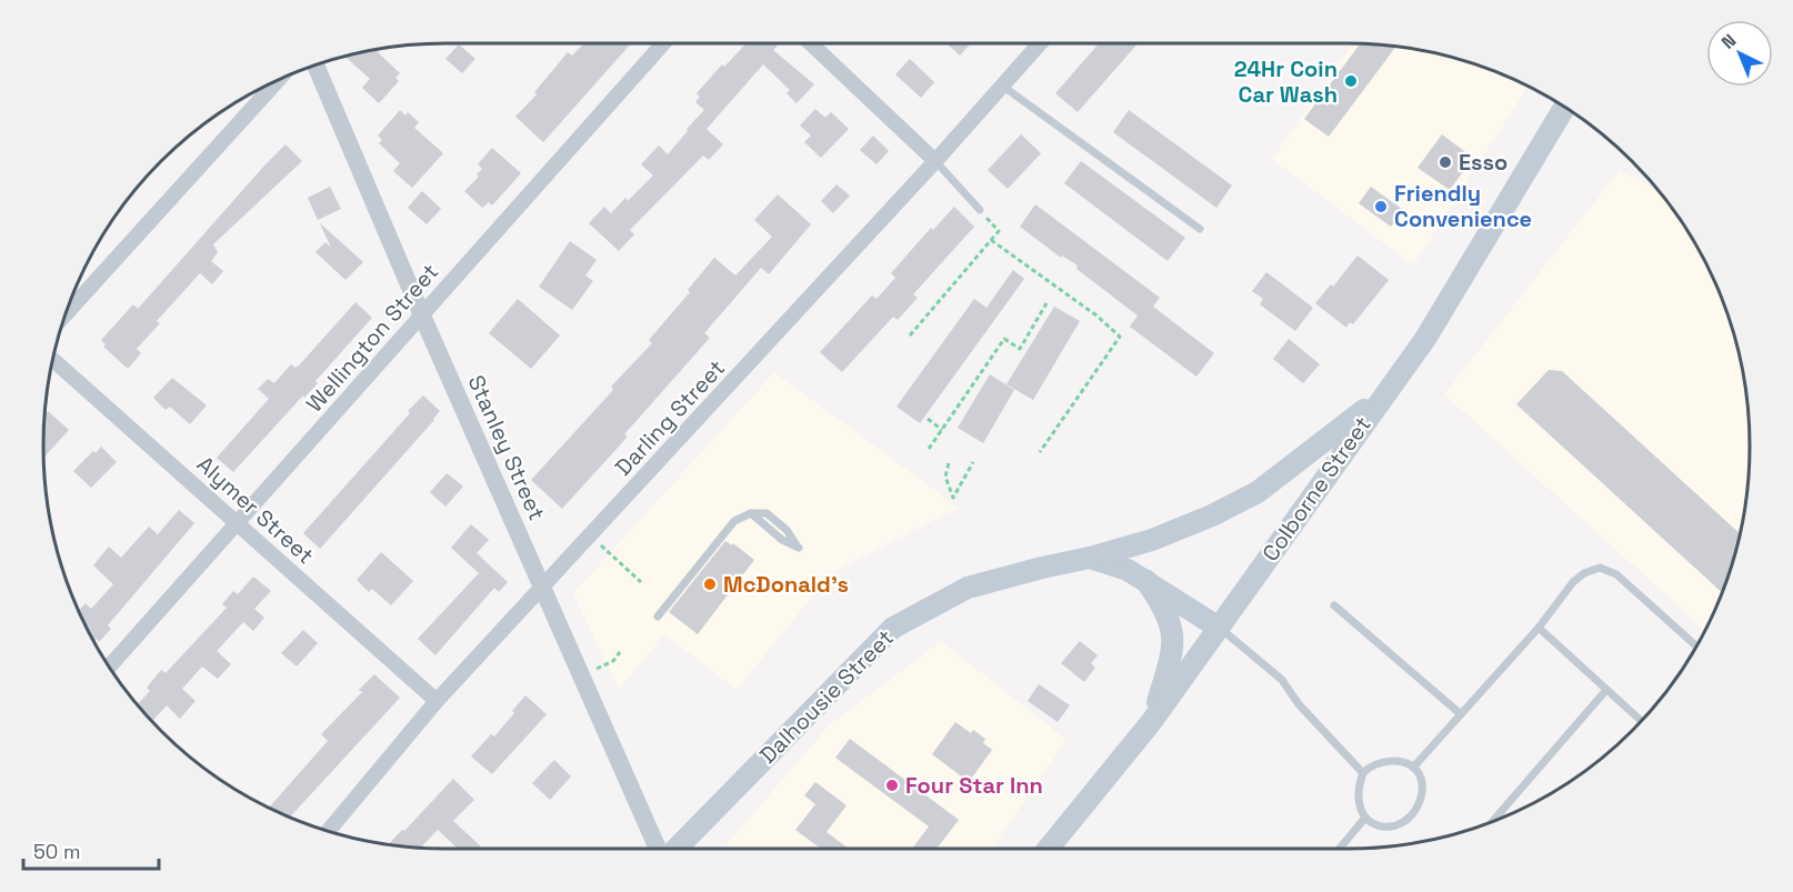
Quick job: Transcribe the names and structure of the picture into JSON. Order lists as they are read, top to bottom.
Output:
{
  "streets": {
    "main road": ["Colborne Street", "Dalhousie Street"],
    "street": [
      "Wellington Street",
      "Darling Street",
      "Stanley Street",
      "Alymer Street"
    ]
  },
  "crossings": [
    ["Wellington Street", "Stanley Street"],
    ["Wellington Street", "Alymer Street"],
    ["Darling Street", "Stanley Street"],
    ["Darling Street", "Alymer Street"],
    ["Colborne Street", "Dalhousie Street"]
  ],
  "places": [
    "24Hr Coin Car Wash",
    "Esso",
    "Friendly Convenience",
    "McDonald's",
    "Four Star Inn"
  ],
  "scale_bar": "50 m",
  "north": "top left"
}
